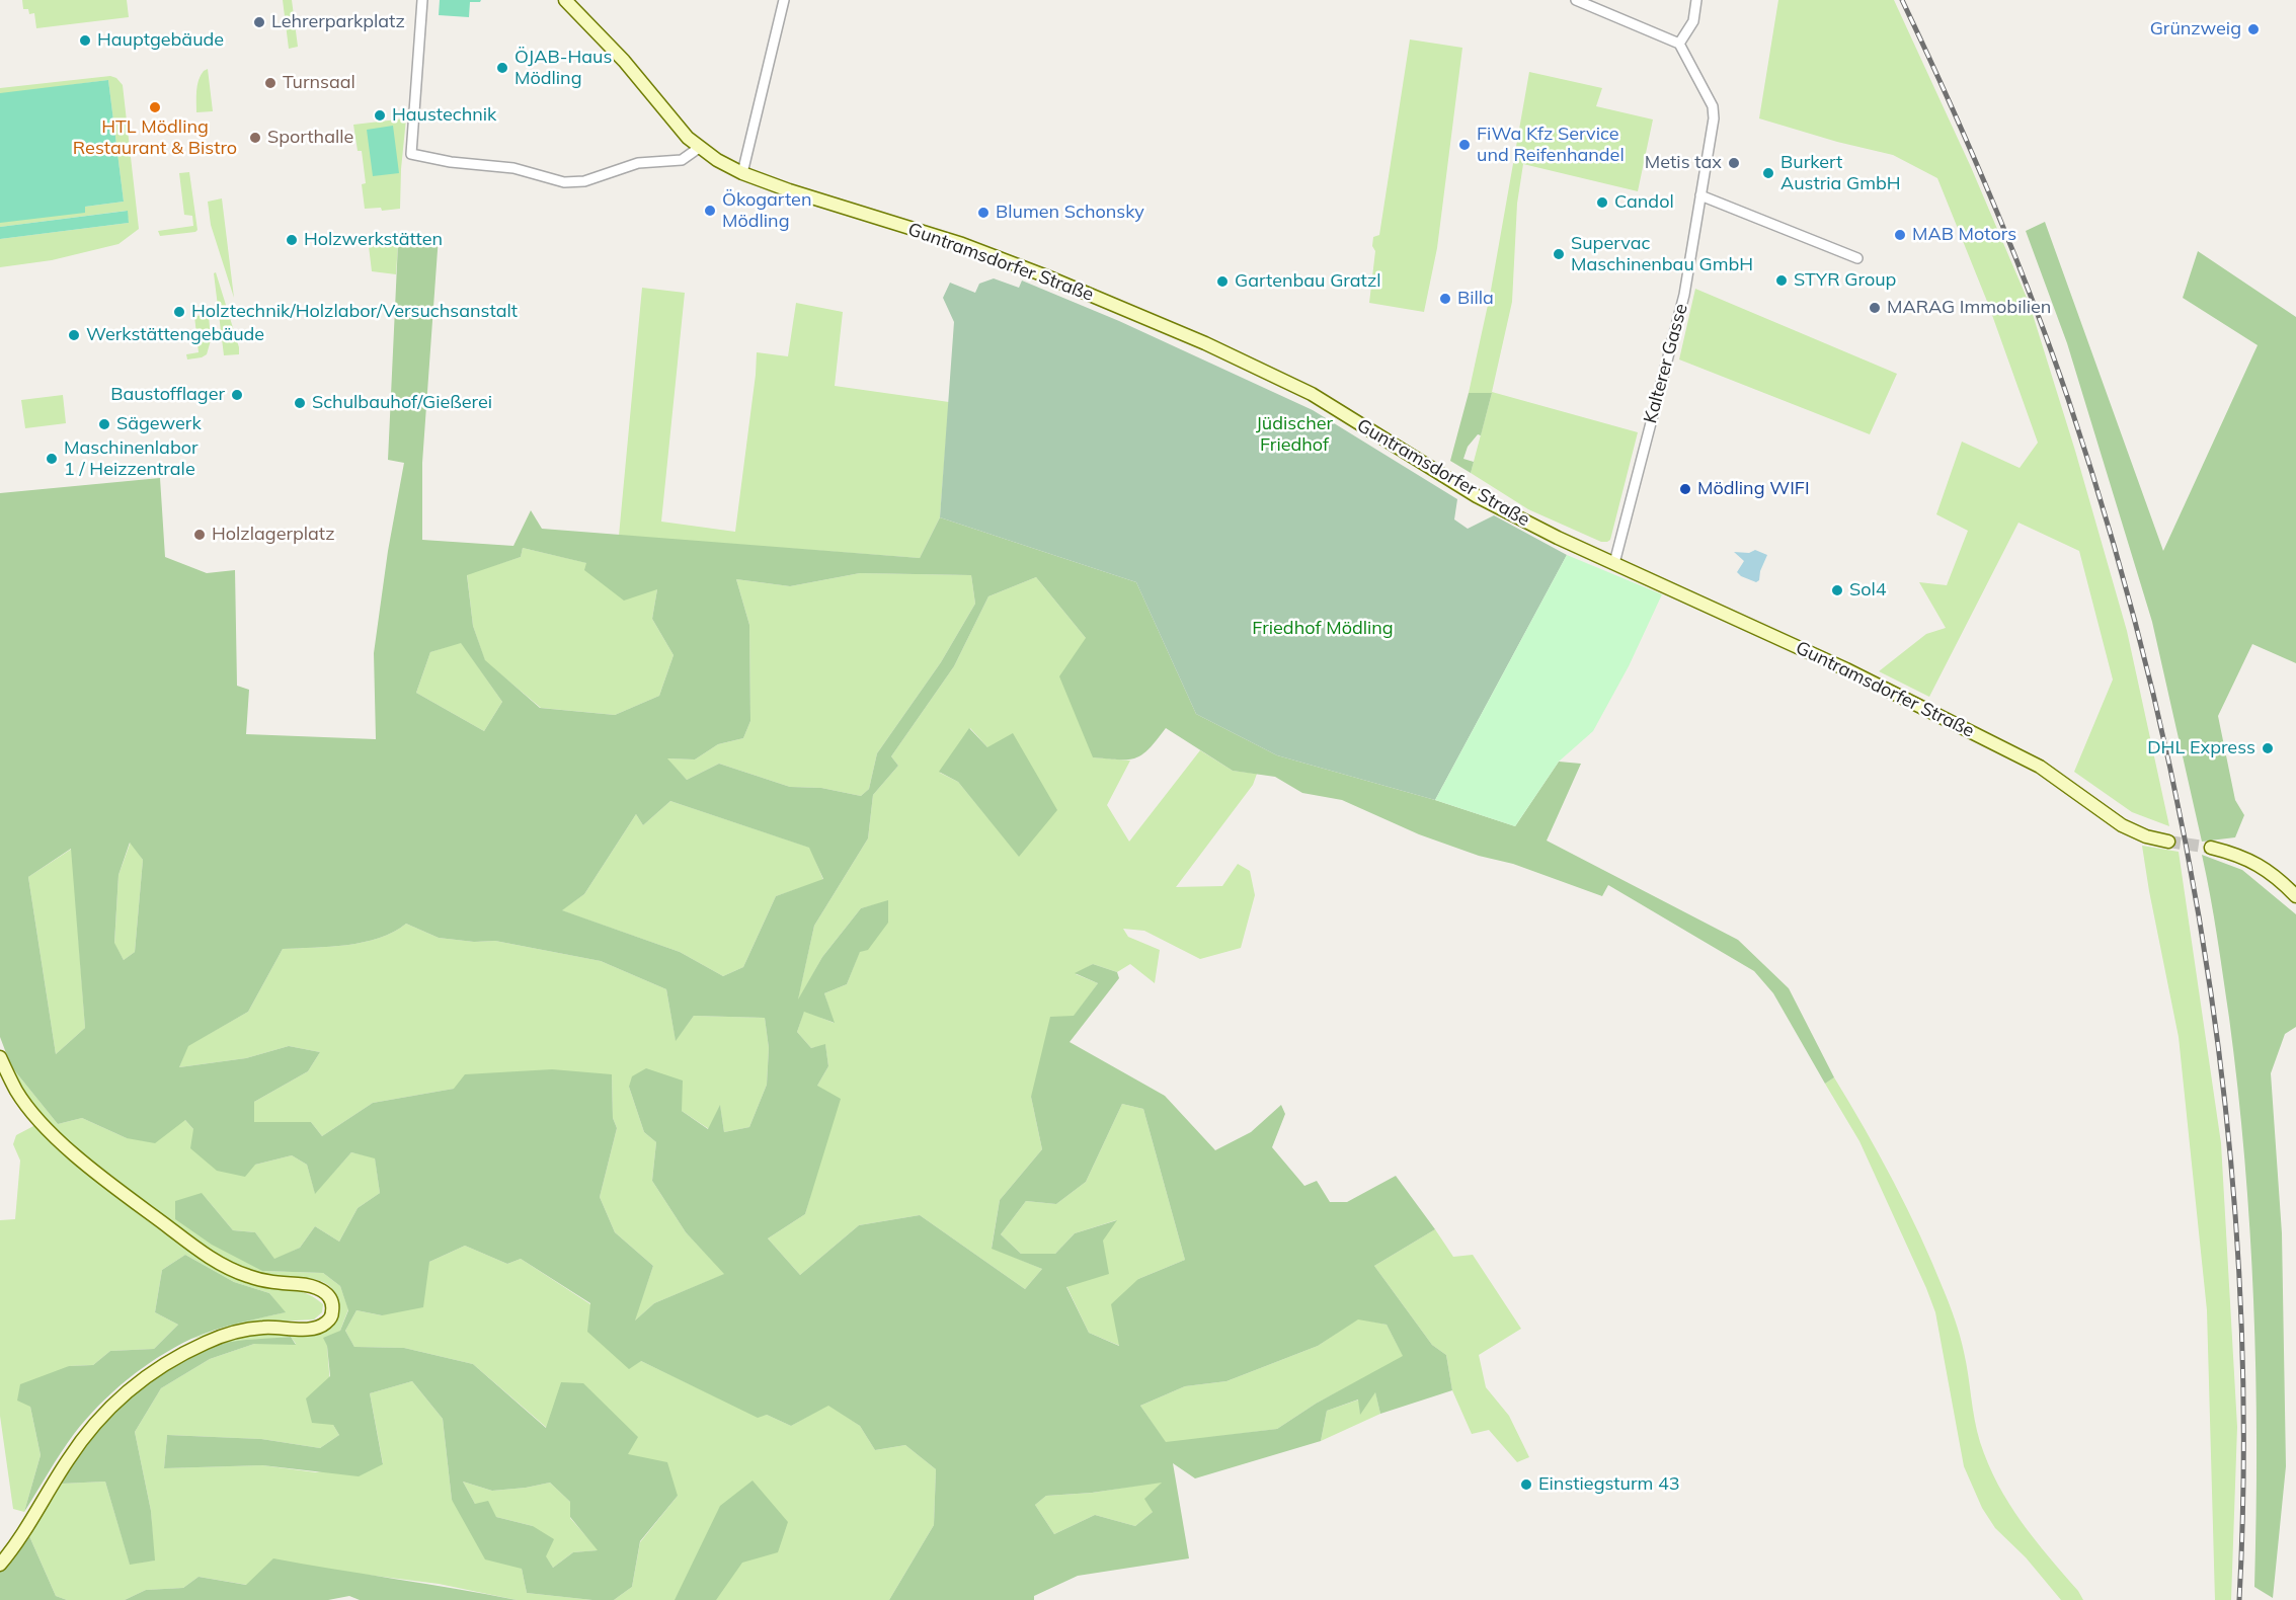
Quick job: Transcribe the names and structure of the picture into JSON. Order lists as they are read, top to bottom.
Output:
{
  "streets": {
    "street": ["Guntramsdorfer Straße", "Kalterer Gasse"]
  },
  "crossings": [
    ["Guntramsdorfer Straße", "Kalterer Gasse"]
  ],
  "parks": ["Jüdischer Friedhof", "Friedhof Mödling"],
  "places": [
    "Lehrerparkplatz",
    "Grünzweig",
    "Hauptgebäude",
    "ÖJAB-Haus Mödling",
    "Turnsaal",
    "HTL Mödling Restaurant & Bistro",
    "Haustechnik",
    "Sporthalle",
    "FiWa Kfz Service und Reifenhandel",
    "Metis tax",
    "Burkert Austria GmbH",
    "Candol",
    "Ökogarten Mödling",
    "Blumen Schonsky",
    "MAB Motors",
    "Holzwerkstätten",
    "Supervac Maschinenbau GmbH",
    "STYR Group",
    "Gartenbau Gratzl",
    "Billa",
    "MARAG Immobilien",
    "Holztechnik/Holzlabor/Versuchsanstalt",
    "Werkstättengebäude",
    "Baustofflager",
    "Schulbauhof/Gießerei",
    "Sägewerk",
    "Maschinenlabor 1 / Heizzentrale",
    "Mödling WIFI",
    "Holzlagerplatz",
    "Sol4",
    "DHL Express",
    "Einstiegsturm 43"
  ]
}
